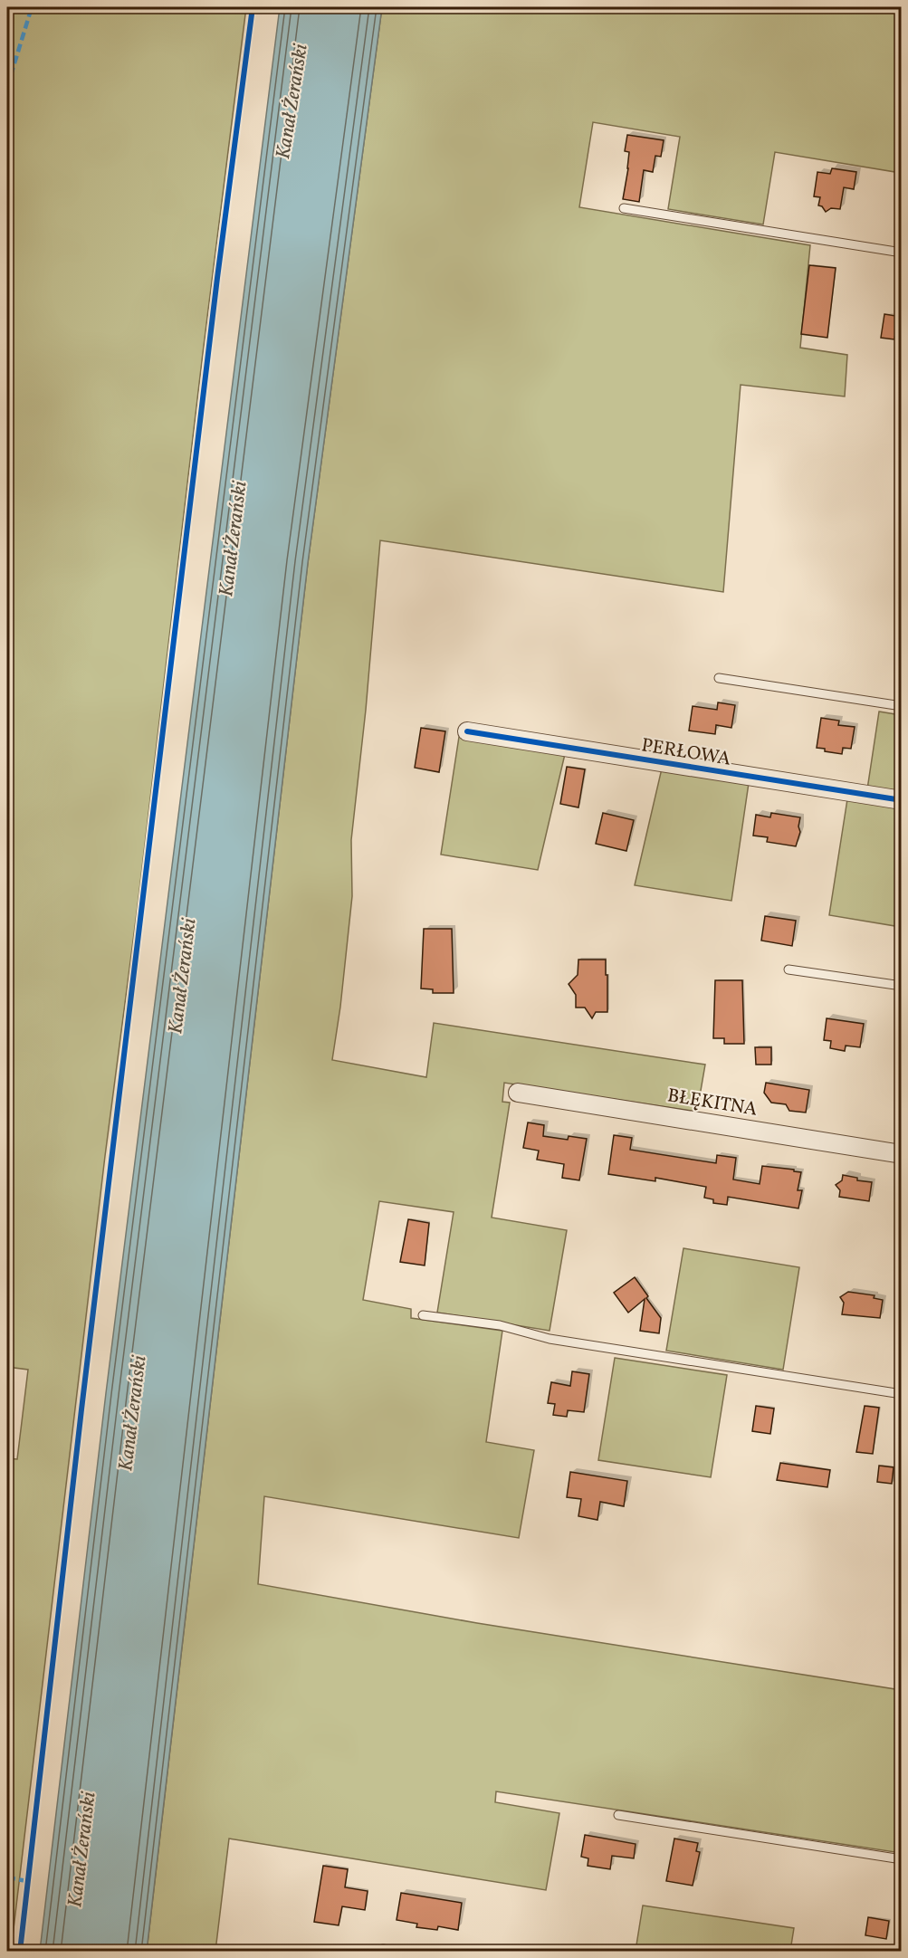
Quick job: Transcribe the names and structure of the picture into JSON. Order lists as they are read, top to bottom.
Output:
{
  "streets": {
    "street": ["PERŁOWA", "BŁĘKITNA"]
  },
  "water": ["Kanał Żerański"]
}
